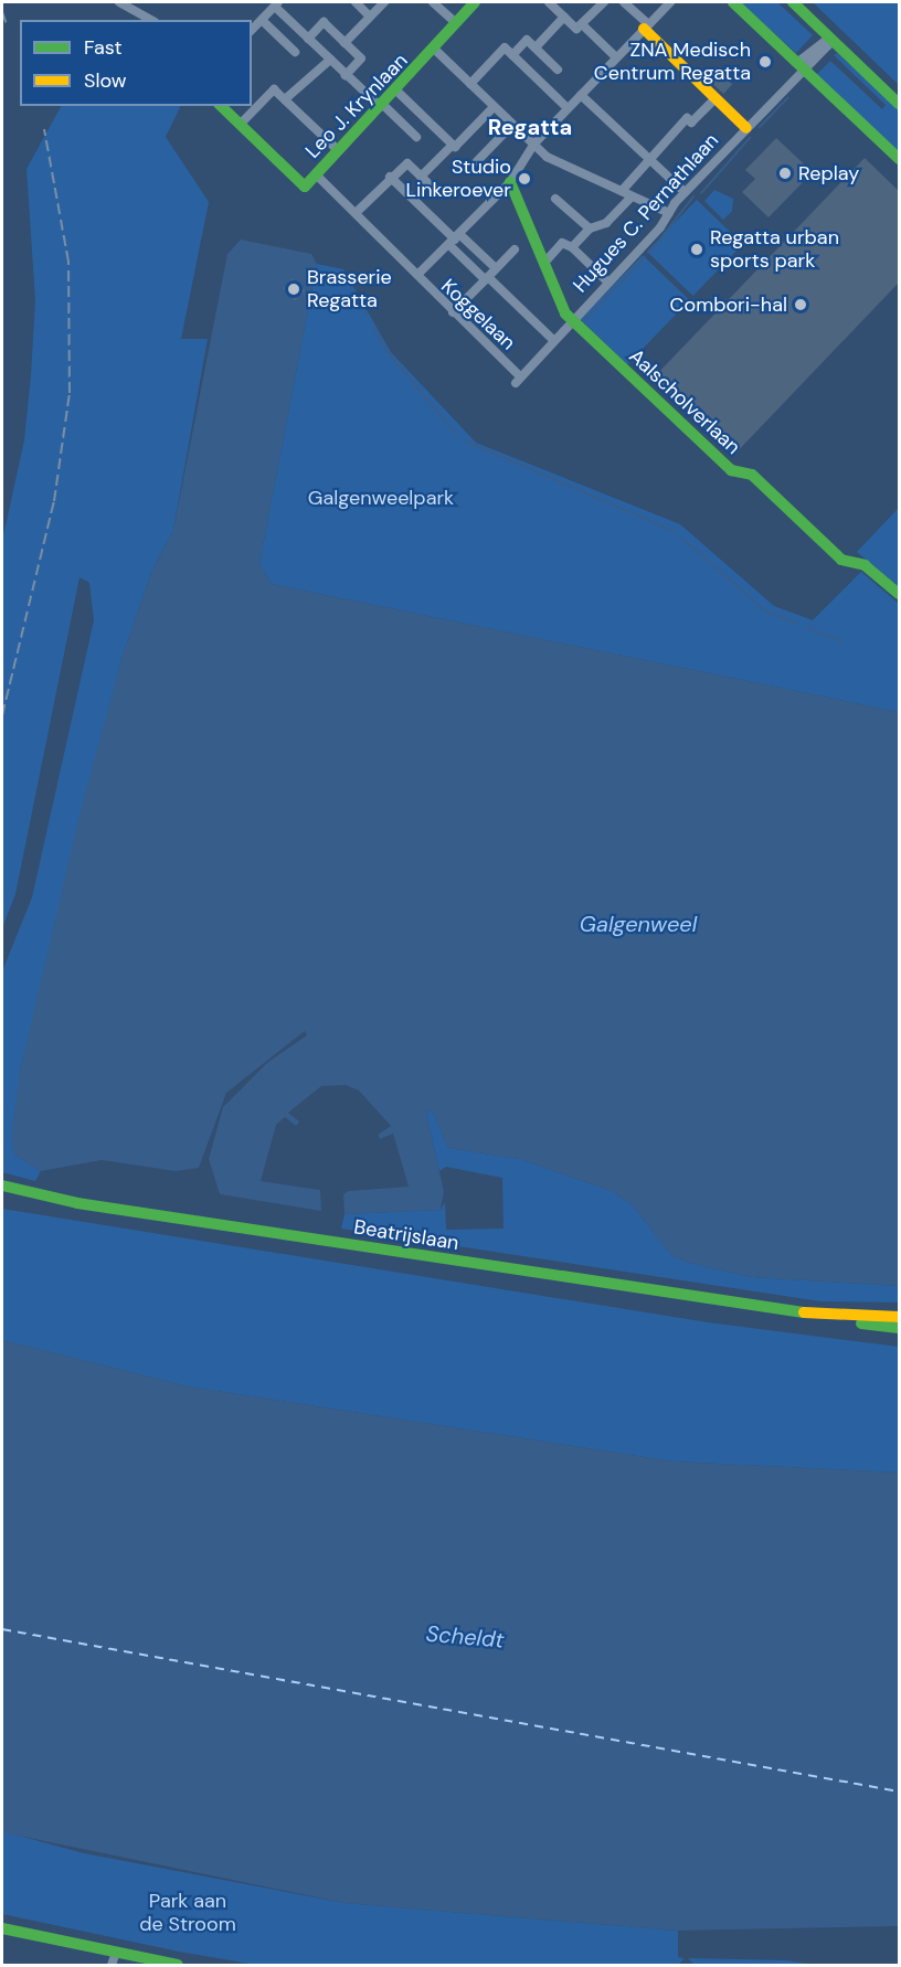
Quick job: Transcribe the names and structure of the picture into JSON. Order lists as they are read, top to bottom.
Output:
{
  "streets": {
    "street": [
      "Leo J. Krynlaan",
      "Hugues C. Pernathlaan",
      "Koggelaan",
      "Aalscholverlaan",
      "Beatrijslaan"
    ]
  },
  "crossings": [
    ["Leo J. Krynlaan", "Koggelaan"],
    ["Hugues C. Pernathlaan", "Koggelaan"],
    ["Hugues C. Pernathlaan", "Aalscholverlaan"]
  ],
  "districts": ["Regatta"],
  "water": ["Galgenweel", "Scheldt"],
  "parks": ["Galgenweelpark", "Park aan de Stroom"],
  "places": [
    "ZNA Medisch Centrum Regatta",
    "Replay",
    "Studio Linkeroever",
    "Regatta urban sports park",
    "Brasserie Regatta",
    "Combori-hal"
  ],
  "legend": ["Fast", "Slow"]
}
